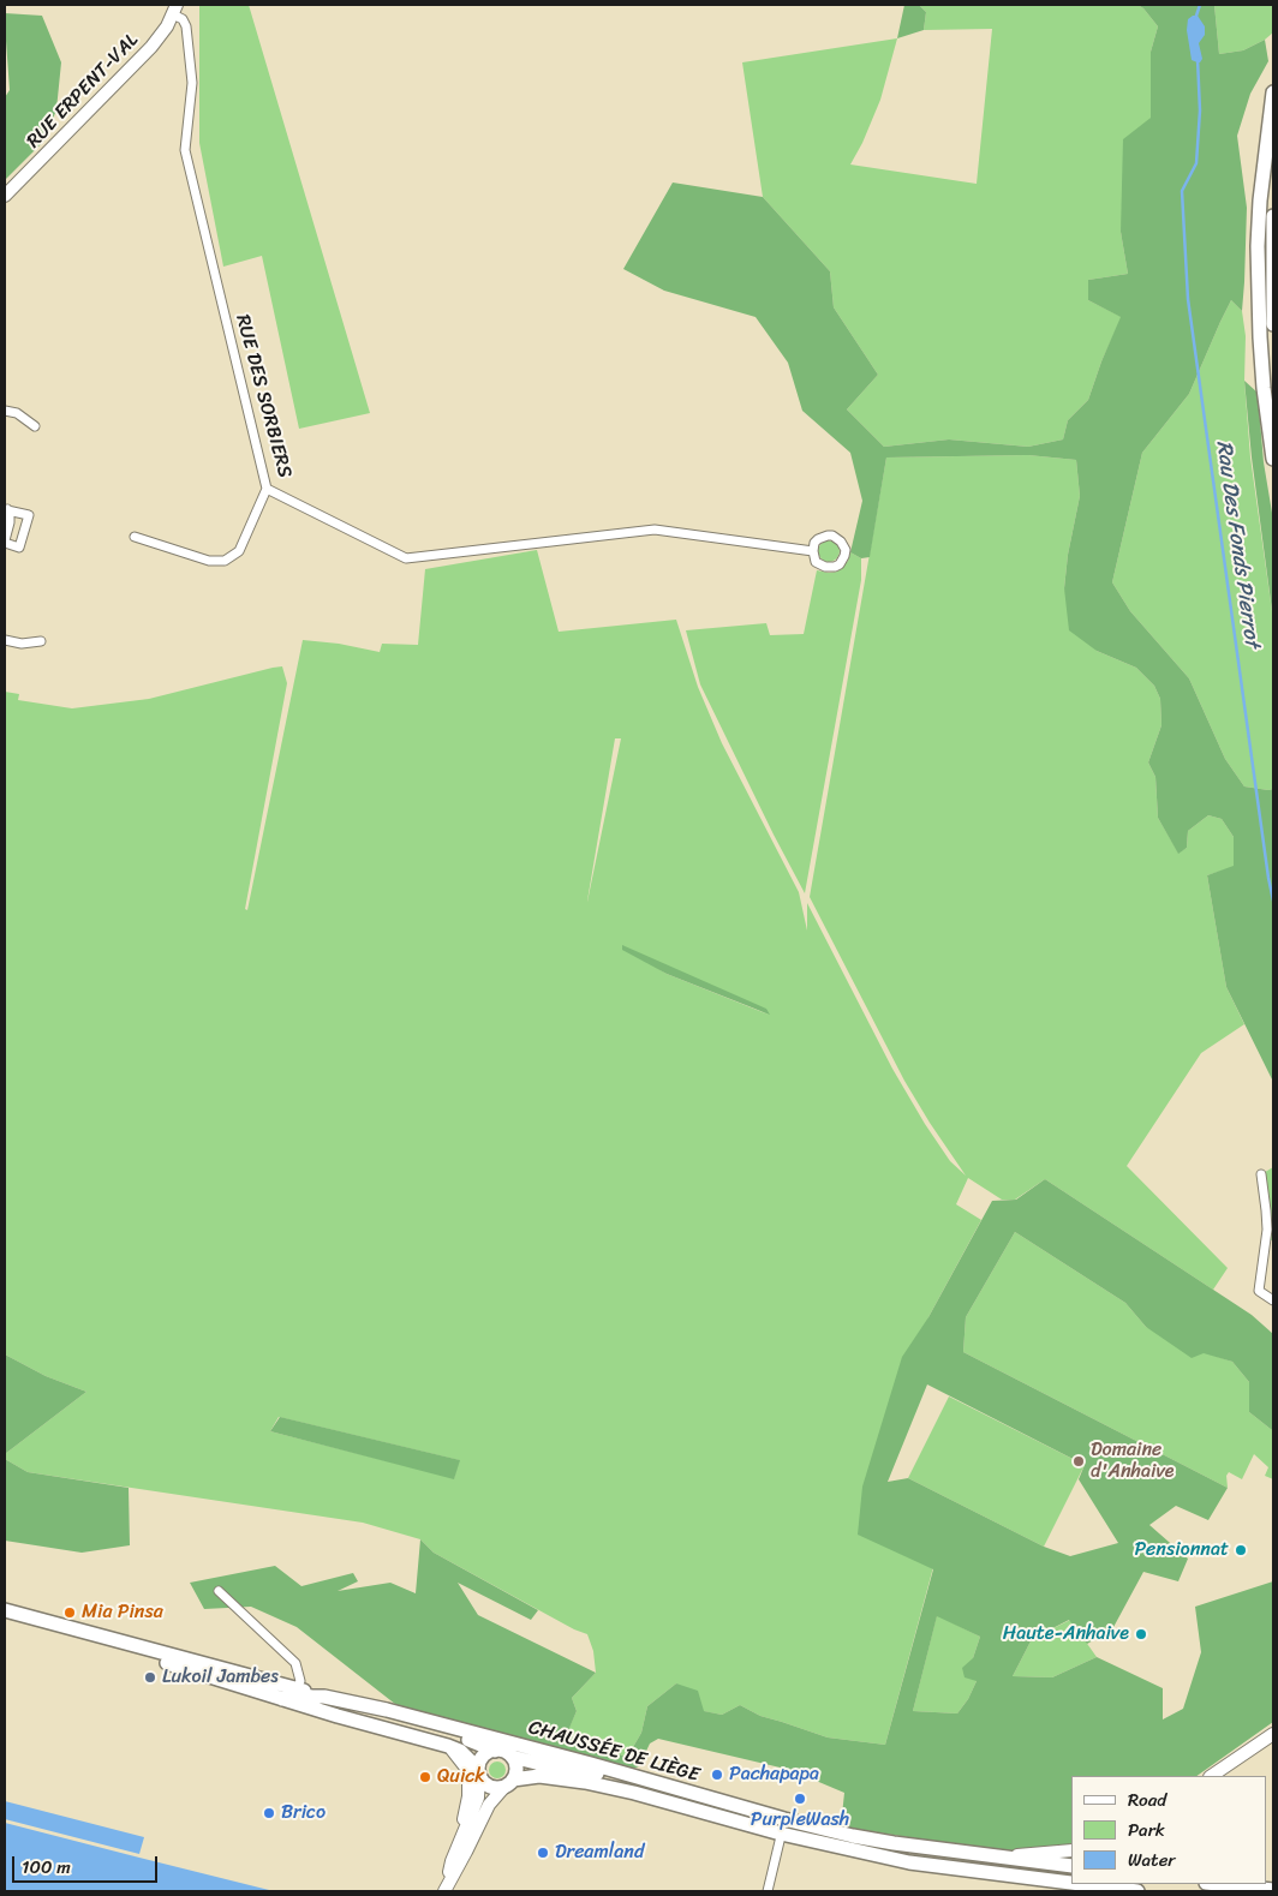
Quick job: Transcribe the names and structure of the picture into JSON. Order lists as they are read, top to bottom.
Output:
{
  "streets": {
    "main road": ["CHAUSSÉE DE LIÈGE"],
    "street": ["RUE ERPENT-VAL", "RUE DES SORBIERS"]
  },
  "crossings": [
    ["RUE ERPENT-VAL", "RUE DES SORBIERS"]
  ],
  "water": ["Rau Des Fonds Pierrot"],
  "places": [
    "Domaine d'Anhaive",
    "Pensionnat",
    "Mia Pinsa",
    "Haute-Anhaive",
    "Lukoil Jambes",
    "Pachapapa",
    "Quick",
    "PurpleWash",
    "Brico",
    "Dreamland"
  ],
  "legend": ["Road", "Park", "Water"],
  "scale_bar": "100 m"
}
